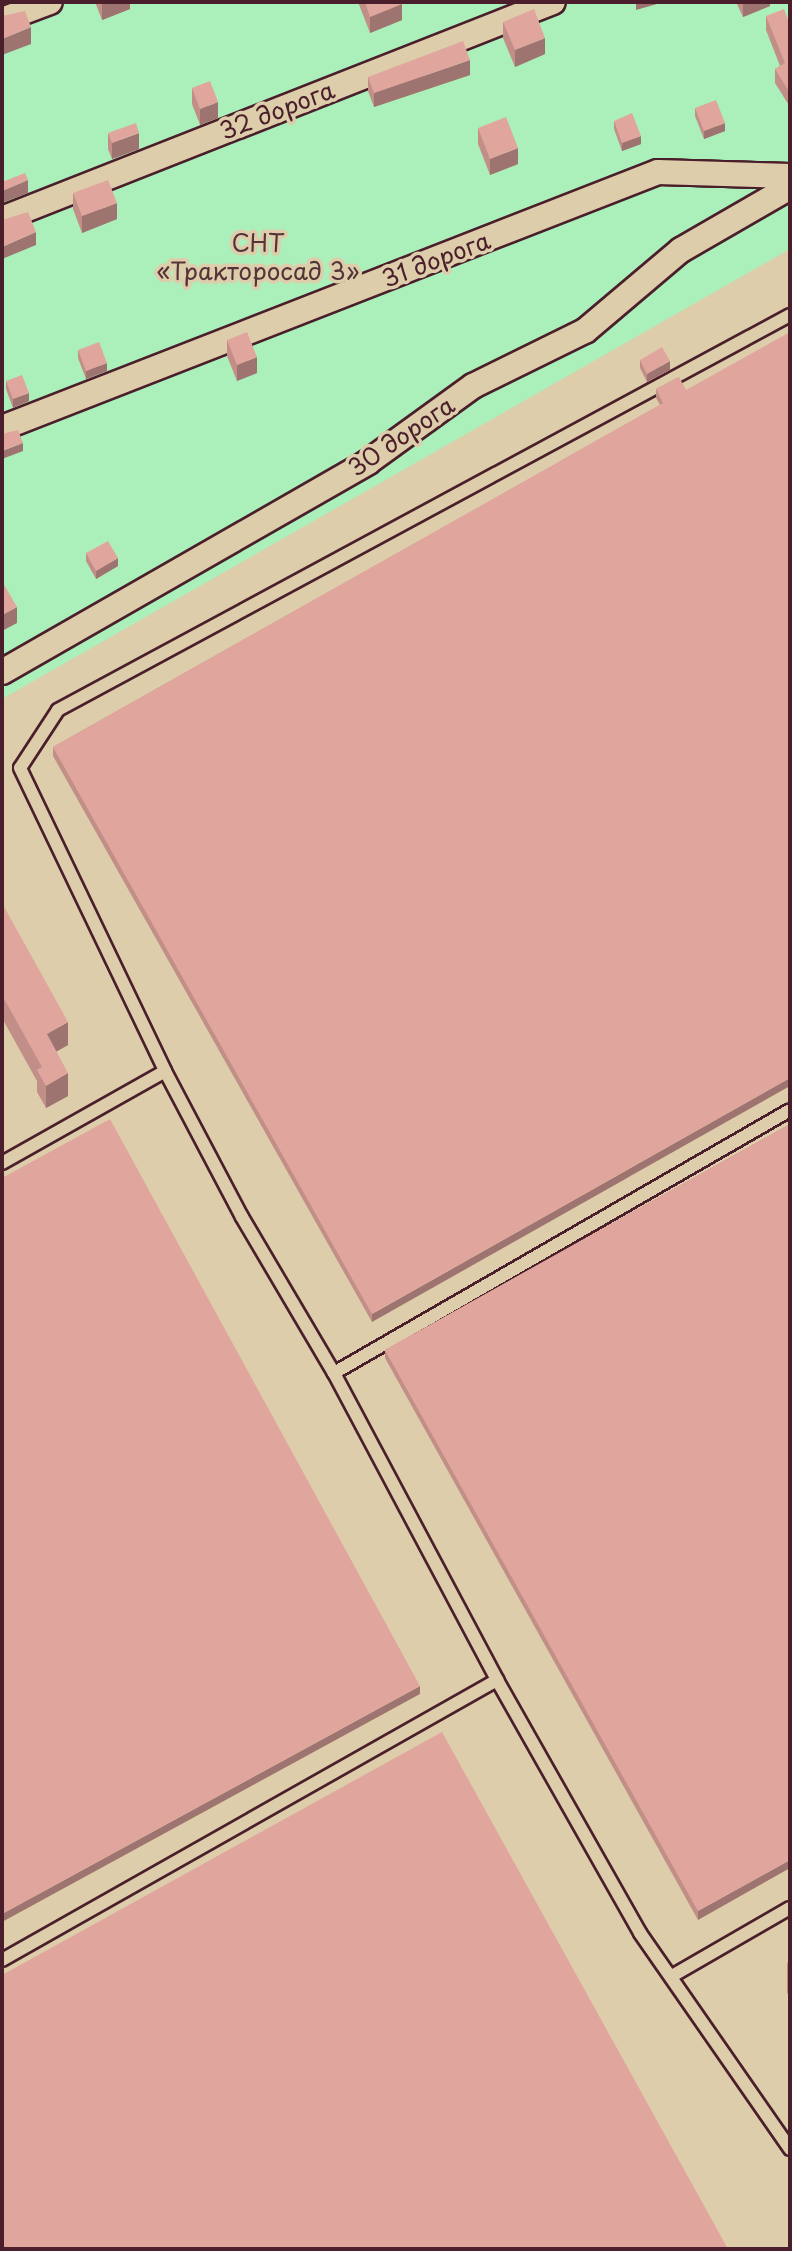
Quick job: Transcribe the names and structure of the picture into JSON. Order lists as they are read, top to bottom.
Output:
{
  "streets": {
    "street": ["32 дорога", "31 дорога", "30 дорога"]
  },
  "parks": ["СНТ «Тракторосад 3»"]
}
